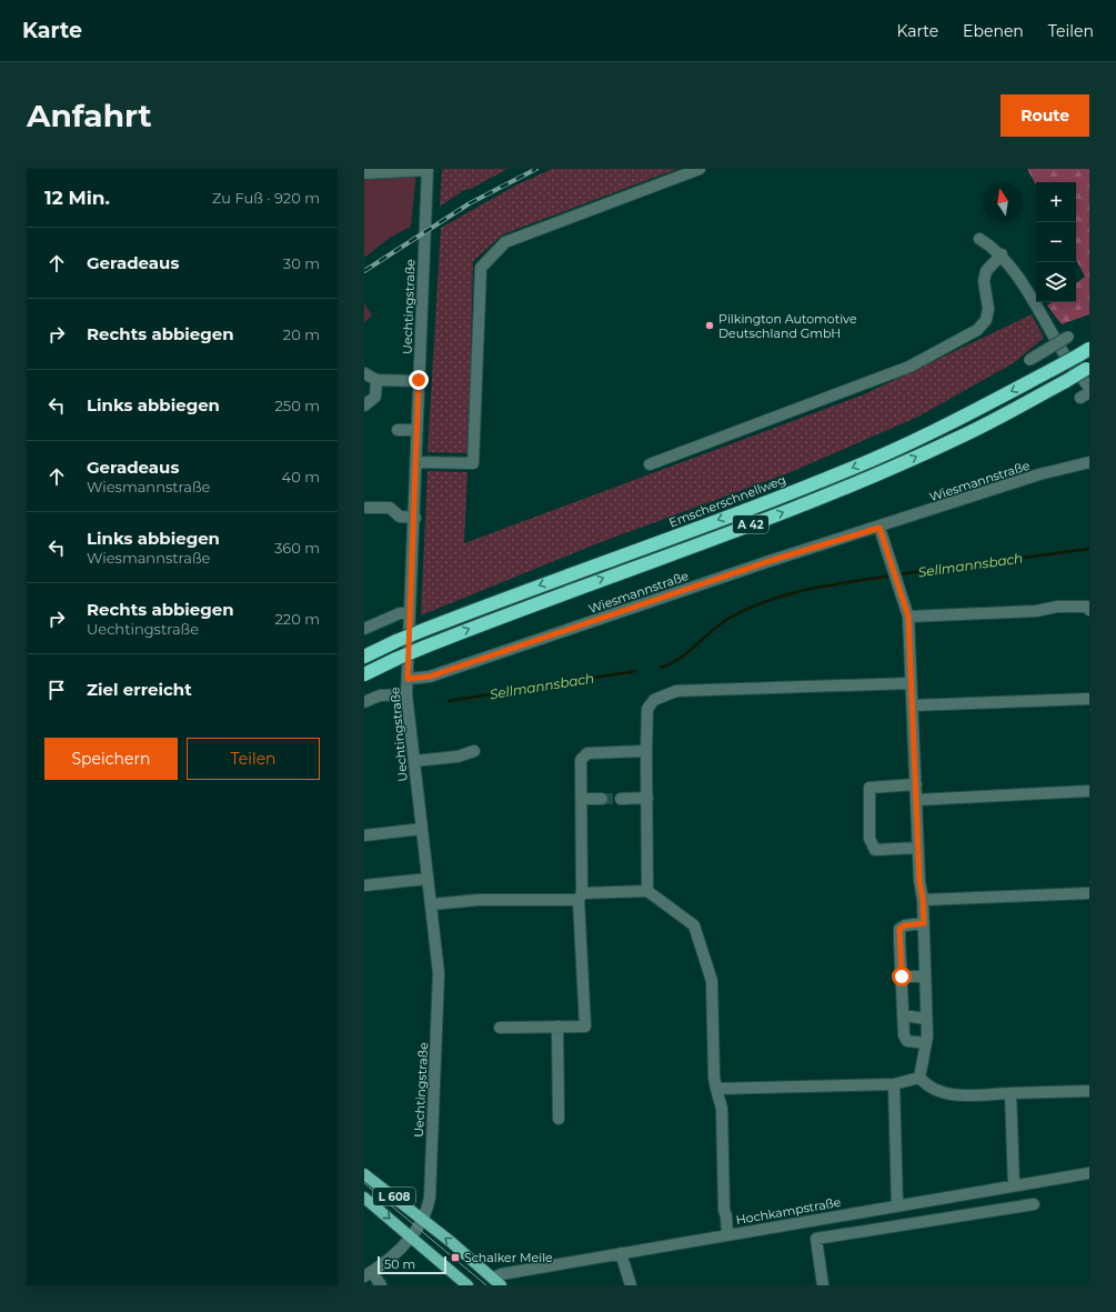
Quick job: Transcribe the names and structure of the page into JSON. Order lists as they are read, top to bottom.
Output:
{
  "streets": {
    "highway": ["Emscherschnellweg", "A 42"],
    "main road": ["L 608"],
    "street": ["Uechtingstraße", "Wiesmannstraße", "Hochkampstraße"]
  },
  "crossings": [
    ["Uechtingstraße", "Wiesmannstraße"],
    ["Uechtingstraße", "L 608"],
    ["L 608", "Hochkampstraße"]
  ],
  "water": ["Sellmannsbach"],
  "places": {
    "other": ["Pilkington Automotive Deutschland GmbH"],
    "transit": ["Schalker Meile"]
  },
  "scale_bar": "50 m",
  "north": "top",
  "page": {
    "header": "Karte",
    "nav": ["Karte", "Ebenen", "Teilen"],
    "buttons": [
      "Route",
      ["Speichern", "Teilen"]
    ],
    "title": "Anfahrt",
    "heading": ["12 Min.", "Zu Fuß · 920 m"],
    "map_buttons": ["+", "−"],
    "list": [
      ["Geradeaus", "30 m"],
      ["Rechts abbiegen", "20 m"],
      ["Links abbiegen", "250 m"],
      ["Geradeaus", "Wiesmannstraße", "40 m"],
      ["Links abbiegen", "Wiesmannstraße", "360 m"],
      ["Rechts abbiegen", "Uechtingstraße", "220 m"],
      "Ziel erreicht"
    ],
    "scale": "50 m"
  }
}
